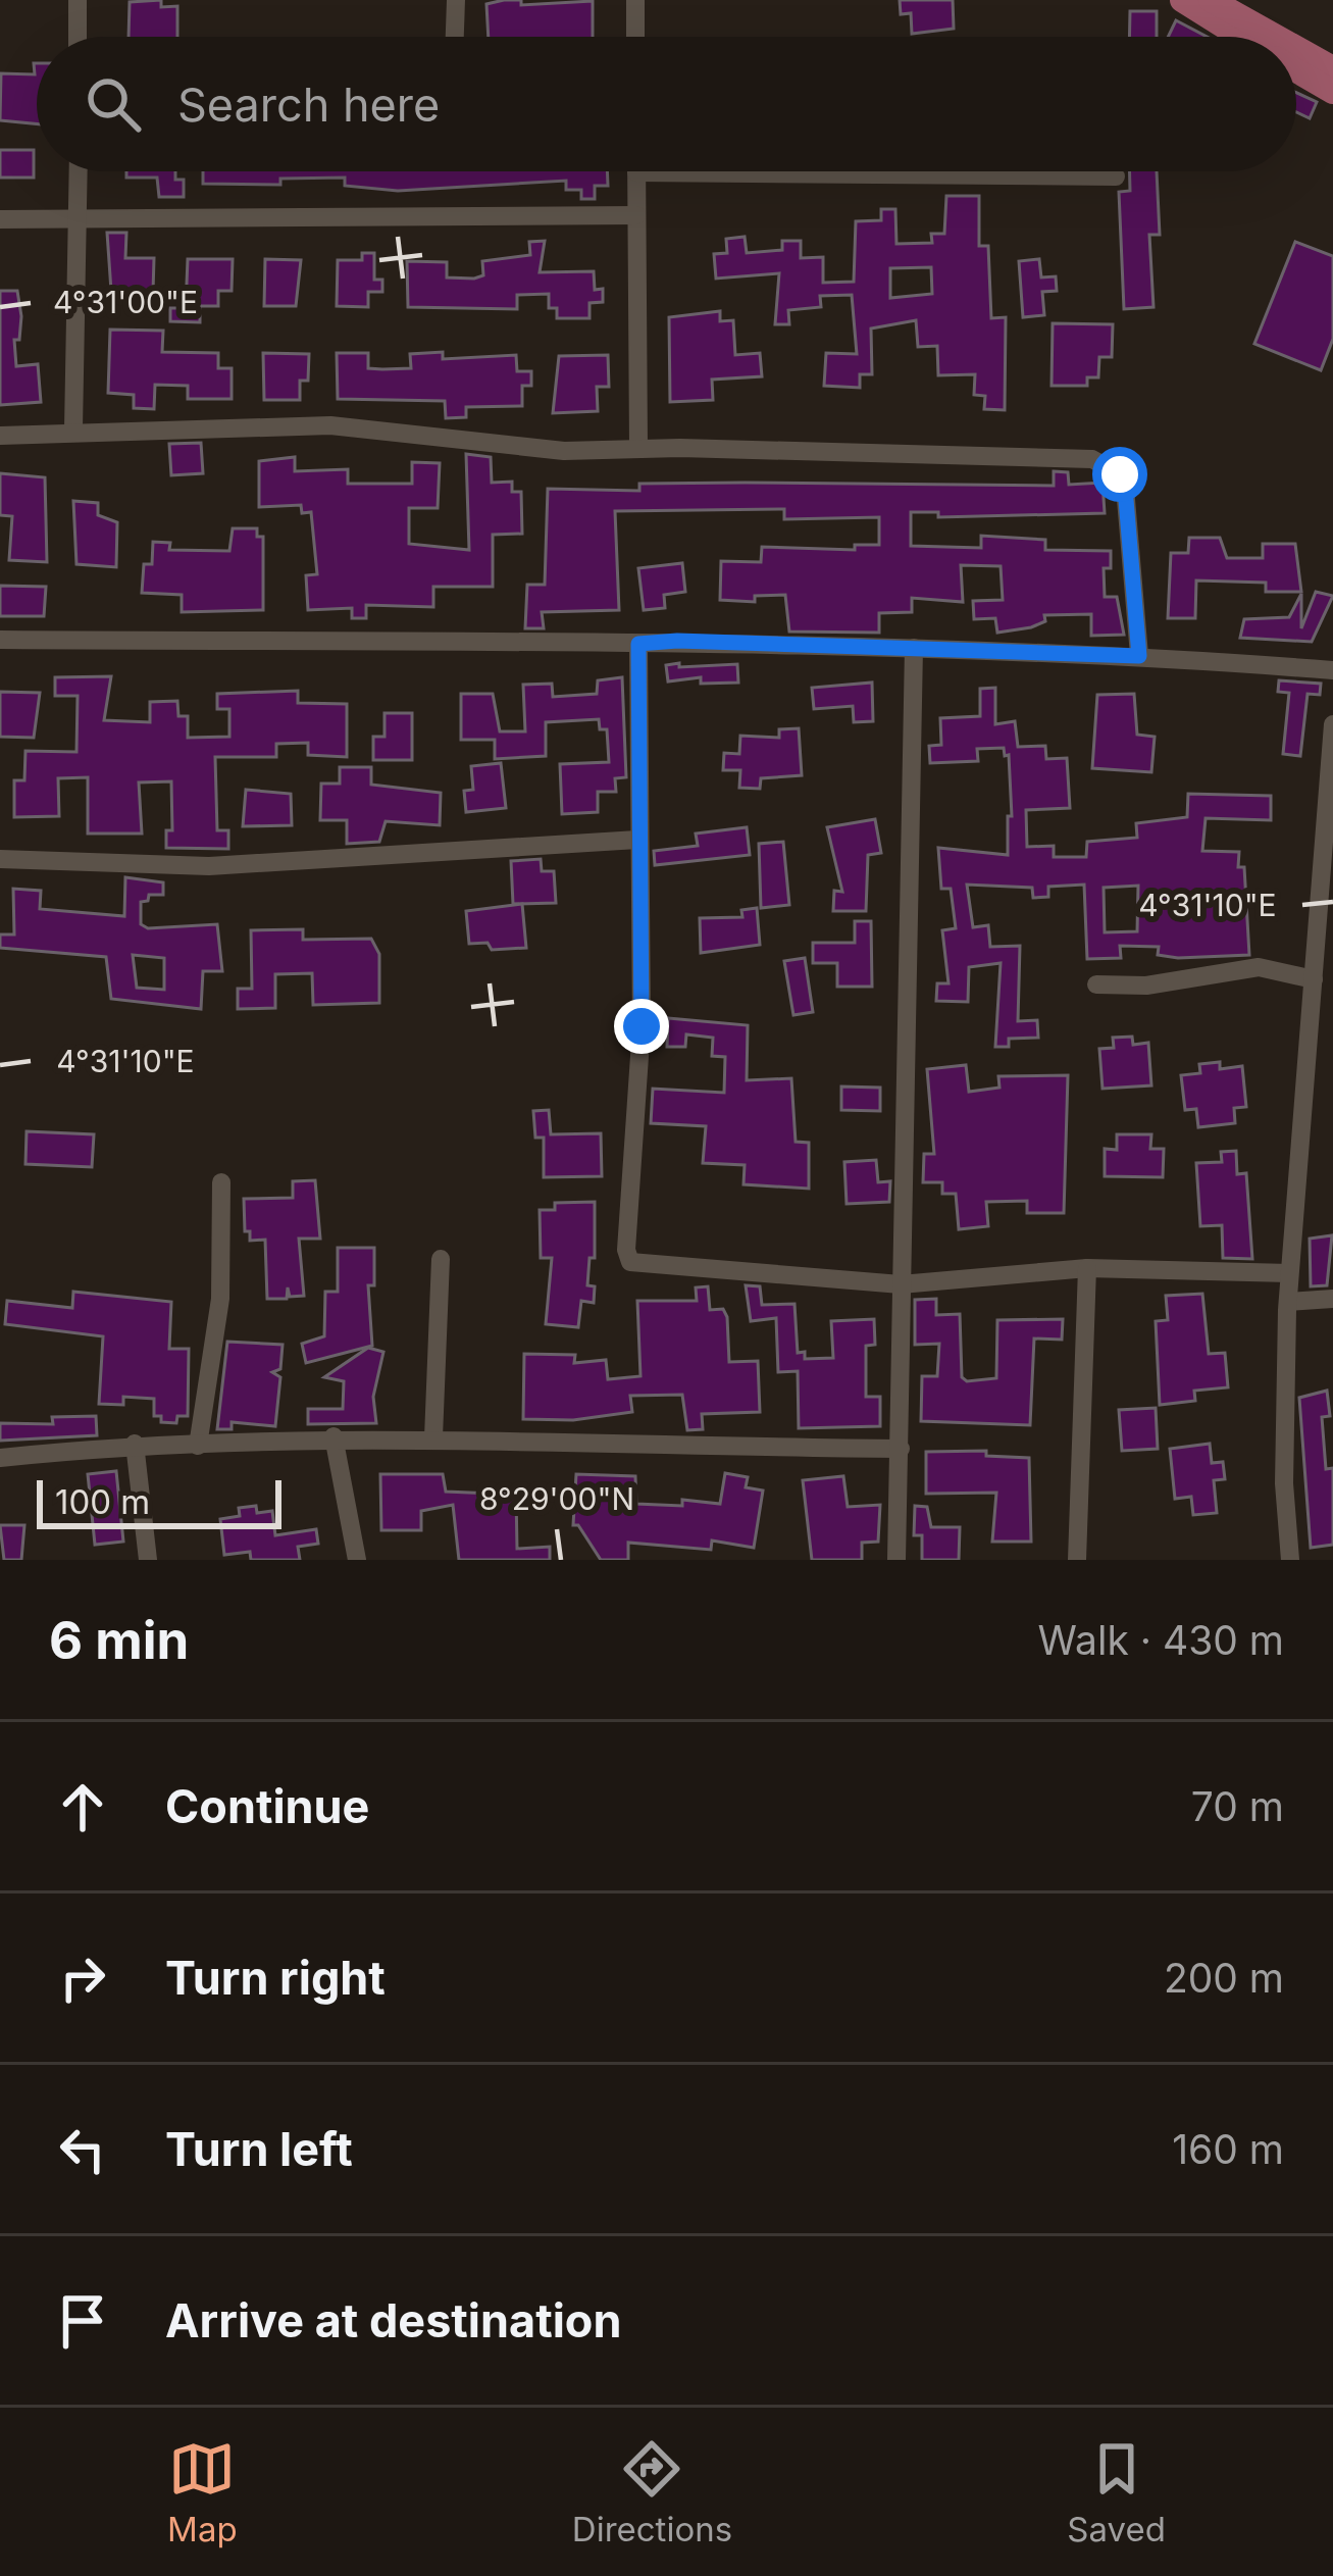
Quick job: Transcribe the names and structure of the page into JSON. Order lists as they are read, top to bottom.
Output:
{
  "scale_bar": "100 m",
  "page": {
    "search": "Search here",
    "scale": "100 m",
    "heading": ["6 min", "Walk · 430 m"],
    "list": [
      ["Continue", "70 m"],
      ["Turn right", "200 m"],
      ["Turn left", "160 m"],
      "Arrive at destination"
    ],
    "nav": ["Map", "Directions", "Saved"]
  },
  "coordinates": ["4°31'00\"E", "4°31'10\"E", "8°29'00\"N"]
}
